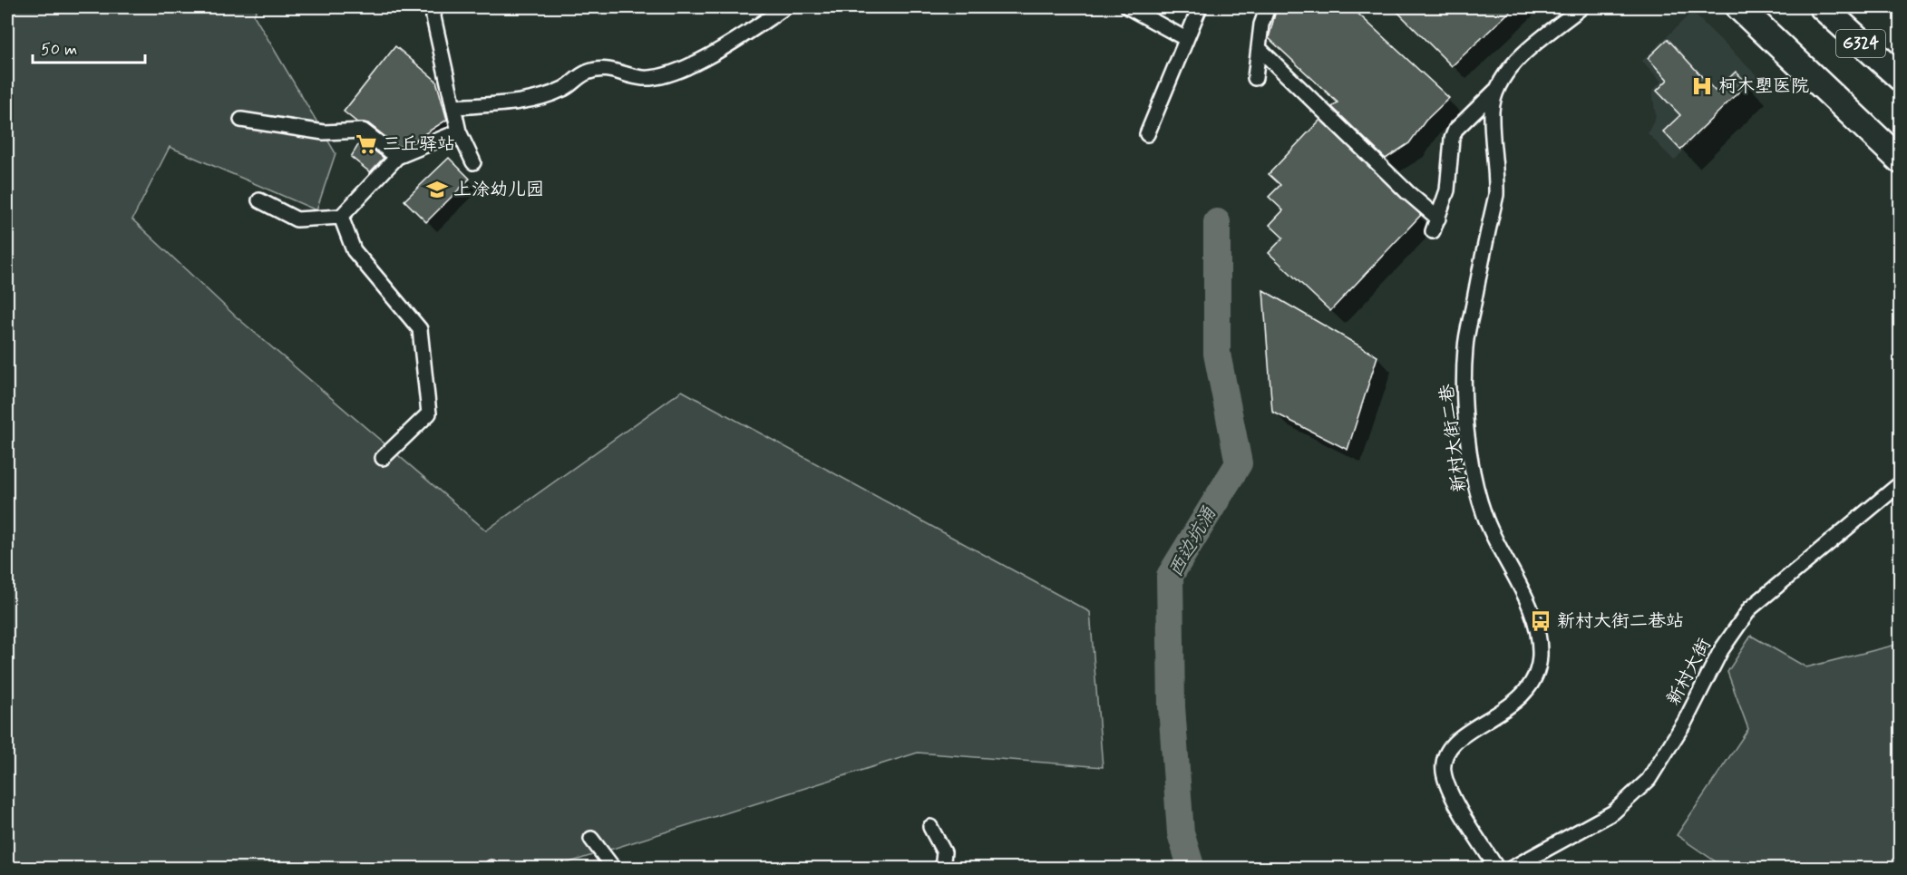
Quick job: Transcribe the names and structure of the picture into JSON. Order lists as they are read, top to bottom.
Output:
{
  "streets": {
    "highway": ["G324"],
    "street": ["新村大街二巷", "新村大街"]
  },
  "water": ["西边坑涌"],
  "places": {
    "hospital": ["柯木塱医院"],
    "supermarket": ["三丘驿站"],
    "school or university": ["上涂幼儿园"],
    "bus stop": ["新村大街二巷站"]
  },
  "scale_bar": "50 m"
}
